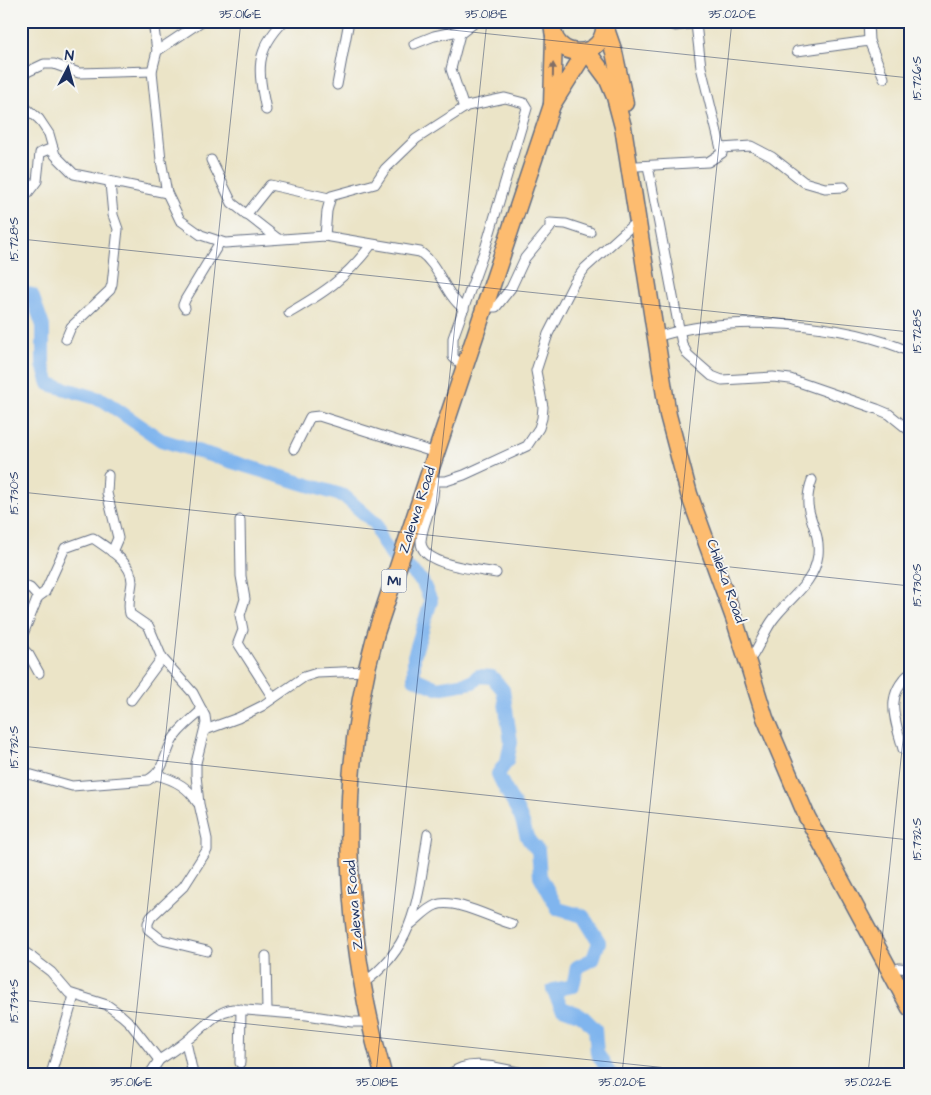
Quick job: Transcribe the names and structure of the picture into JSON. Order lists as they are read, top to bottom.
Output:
{
  "streets": {
    "highway": ["Zalewa Road", "M1", "Chileka Road"]
  },
  "crossings": [
    ["Zalewa Road", "M1"],
    ["M1", "Chileka Road"]
  ],
  "north": "top",
  "coordinates": [
    "35.016°E",
    "35.018°E",
    "35.020°E",
    "15.726°S",
    "15.728°S",
    "15.730°S",
    "15.732°S",
    "15.734°S",
    "35.022°E"
  ]
}
